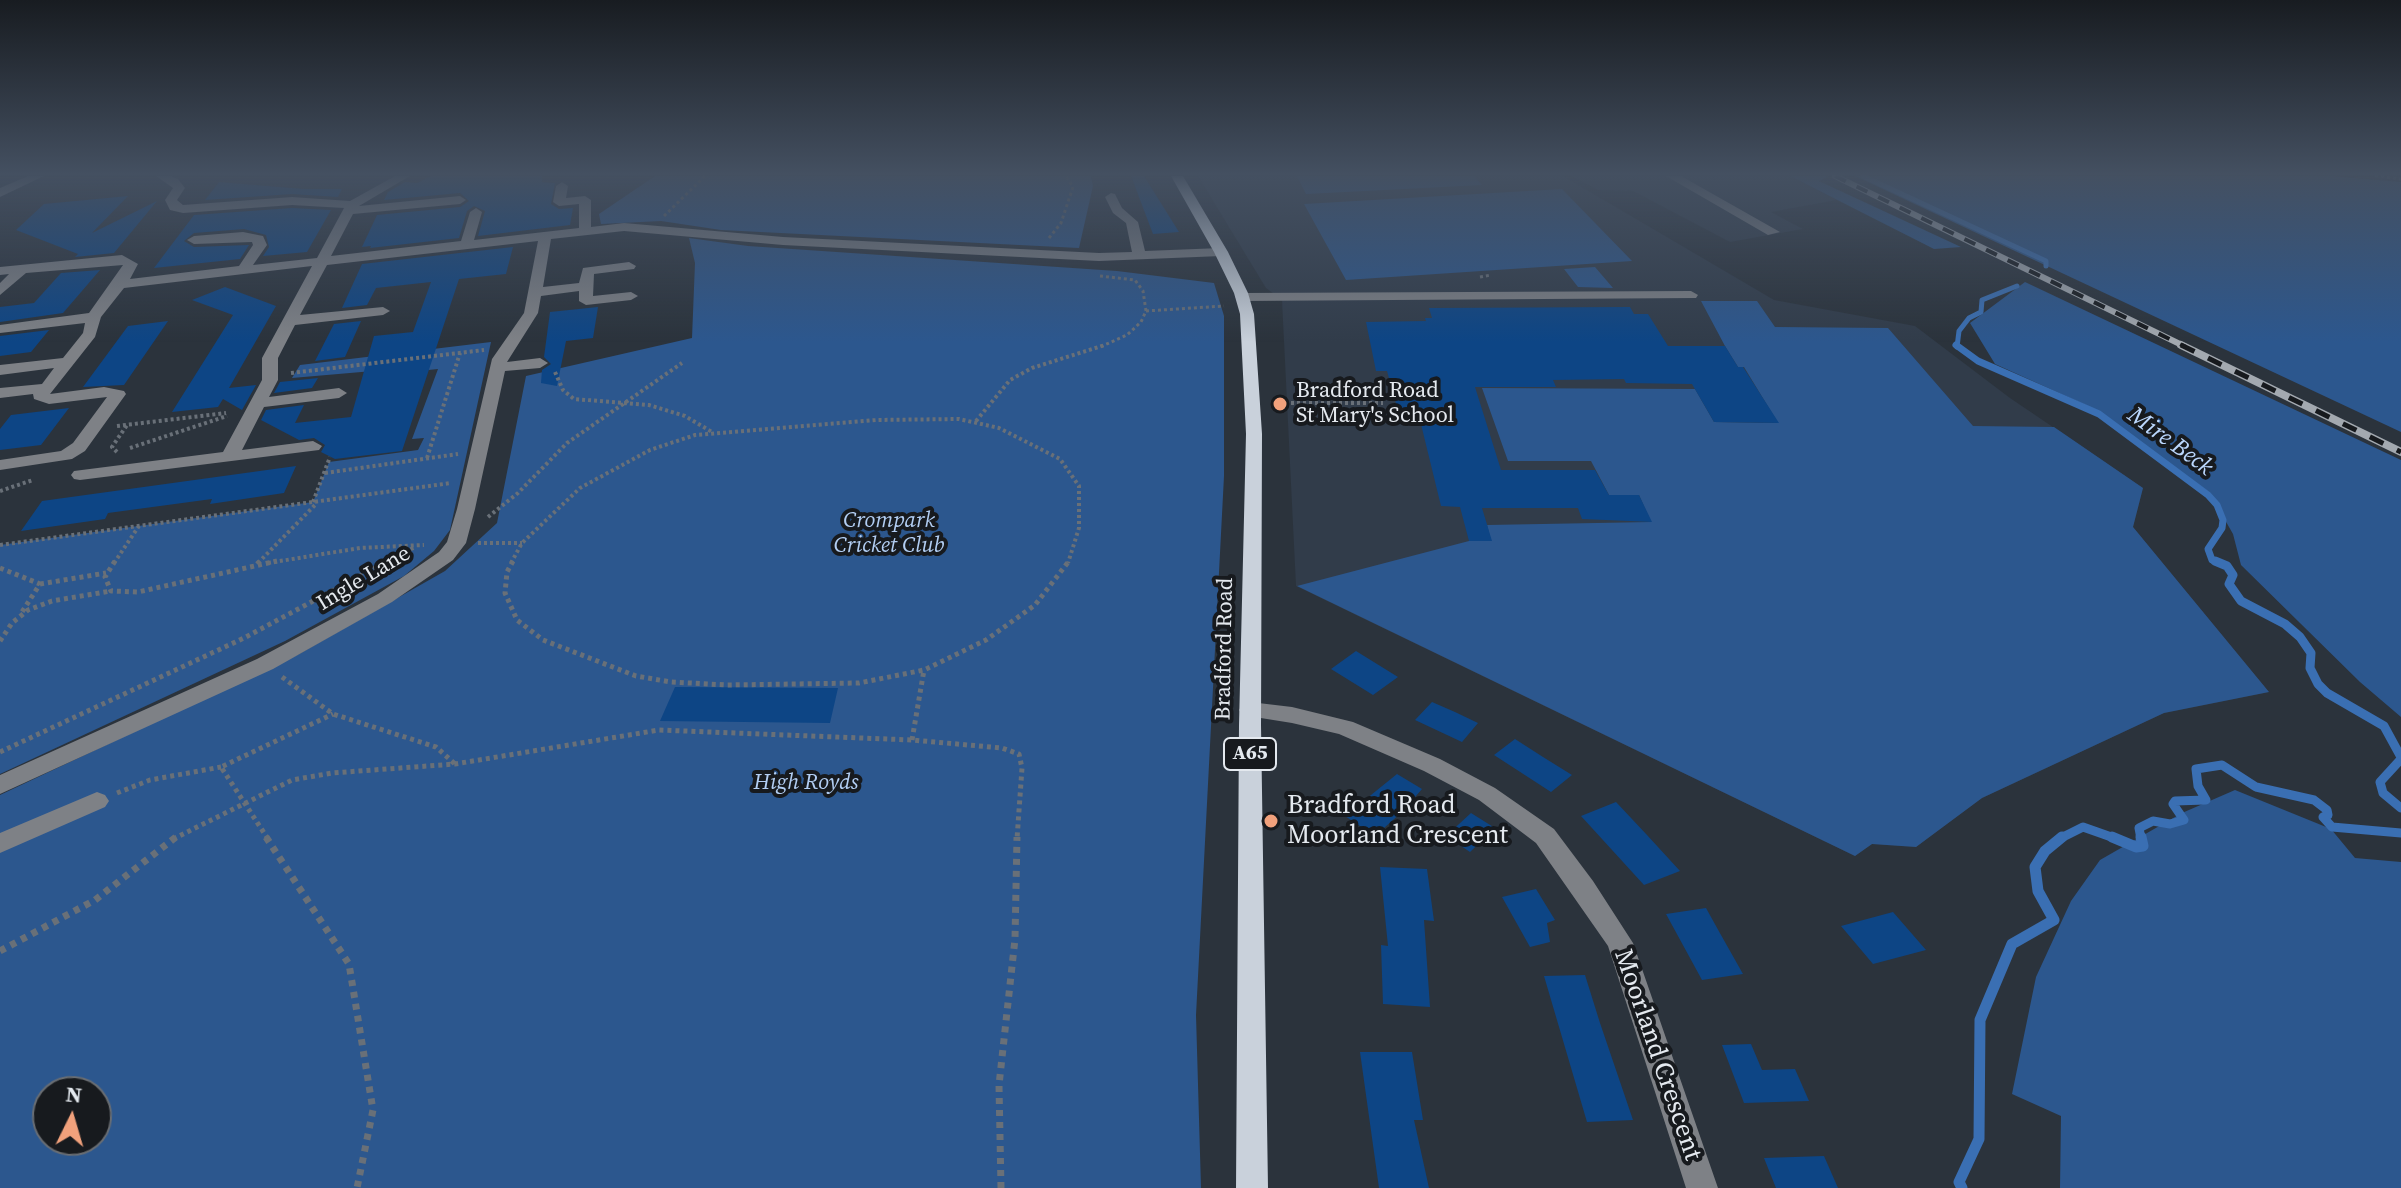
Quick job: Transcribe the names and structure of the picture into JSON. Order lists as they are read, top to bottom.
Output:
{
  "streets": {
    "main road": ["Bradford Road", "A65"],
    "street": ["Ingle Lane", "Moorland Crescent"]
  },
  "crossings": [
    ["Bradford Road", "Moorland Crescent"]
  ],
  "water": ["Mire Beck"],
  "parks": ["Crompark Cricket Club", "High Royds"],
  "places": ["Bradford Road St Mary's School", "Bradford Road Moorland Crescent"],
  "north": "top"
}
